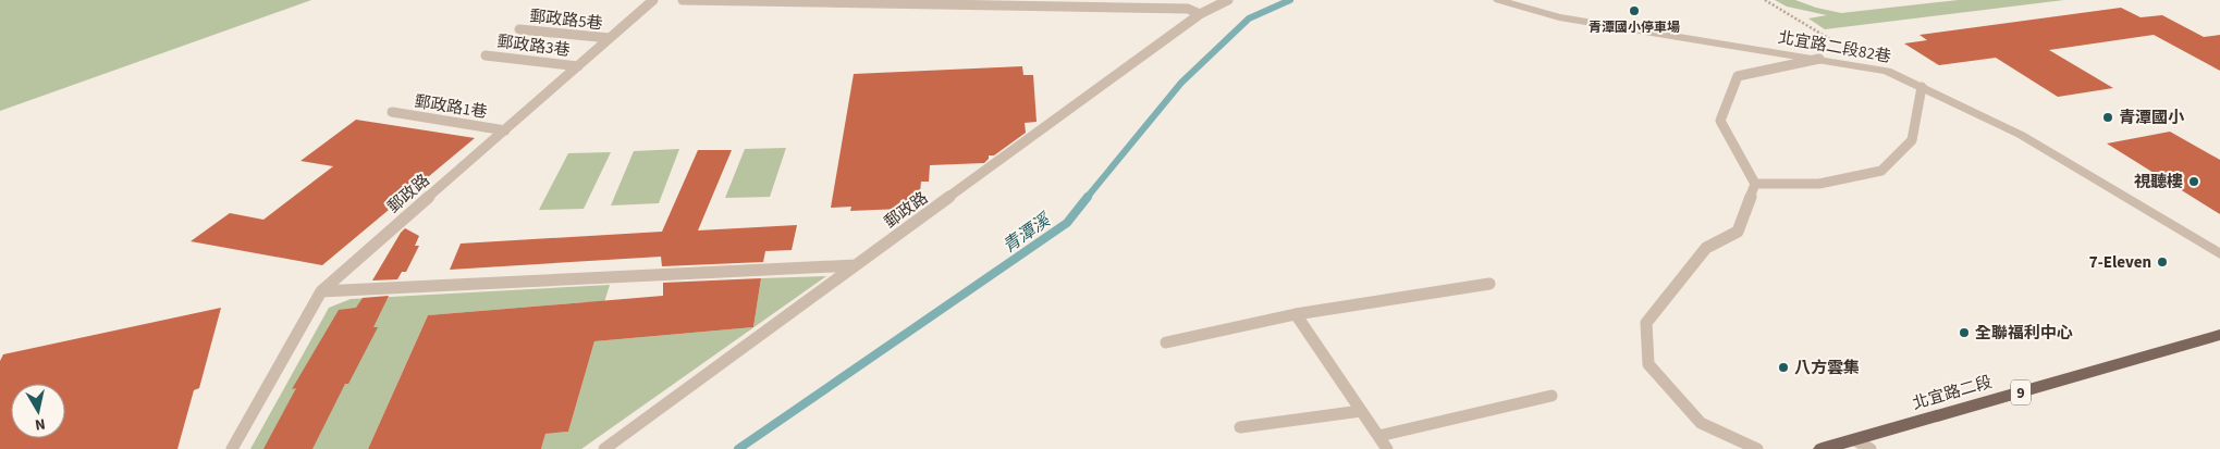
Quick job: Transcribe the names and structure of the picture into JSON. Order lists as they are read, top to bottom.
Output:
{
  "streets": {
    "main road": ["北宜路二段", "9"],
    "street": ["北宜路二段82巷"],
    "lane": [
      "郵政路5巷",
      "郵政路3巷",
      "郵政路1巷",
      "郵政路"
    ]
  },
  "crossings": [
    ["郵政路5巷", "郵政路"],
    ["郵政路3巷", "郵政路"],
    ["郵政路1巷", "郵政路"]
  ],
  "water": ["青潭溪"],
  "places": [
    "青潭國小停車場",
    "青潭國小",
    "視聽樓",
    "7-Eleven",
    "全聯福利中心",
    "八方雲集"
  ],
  "north": "bottom"
}
